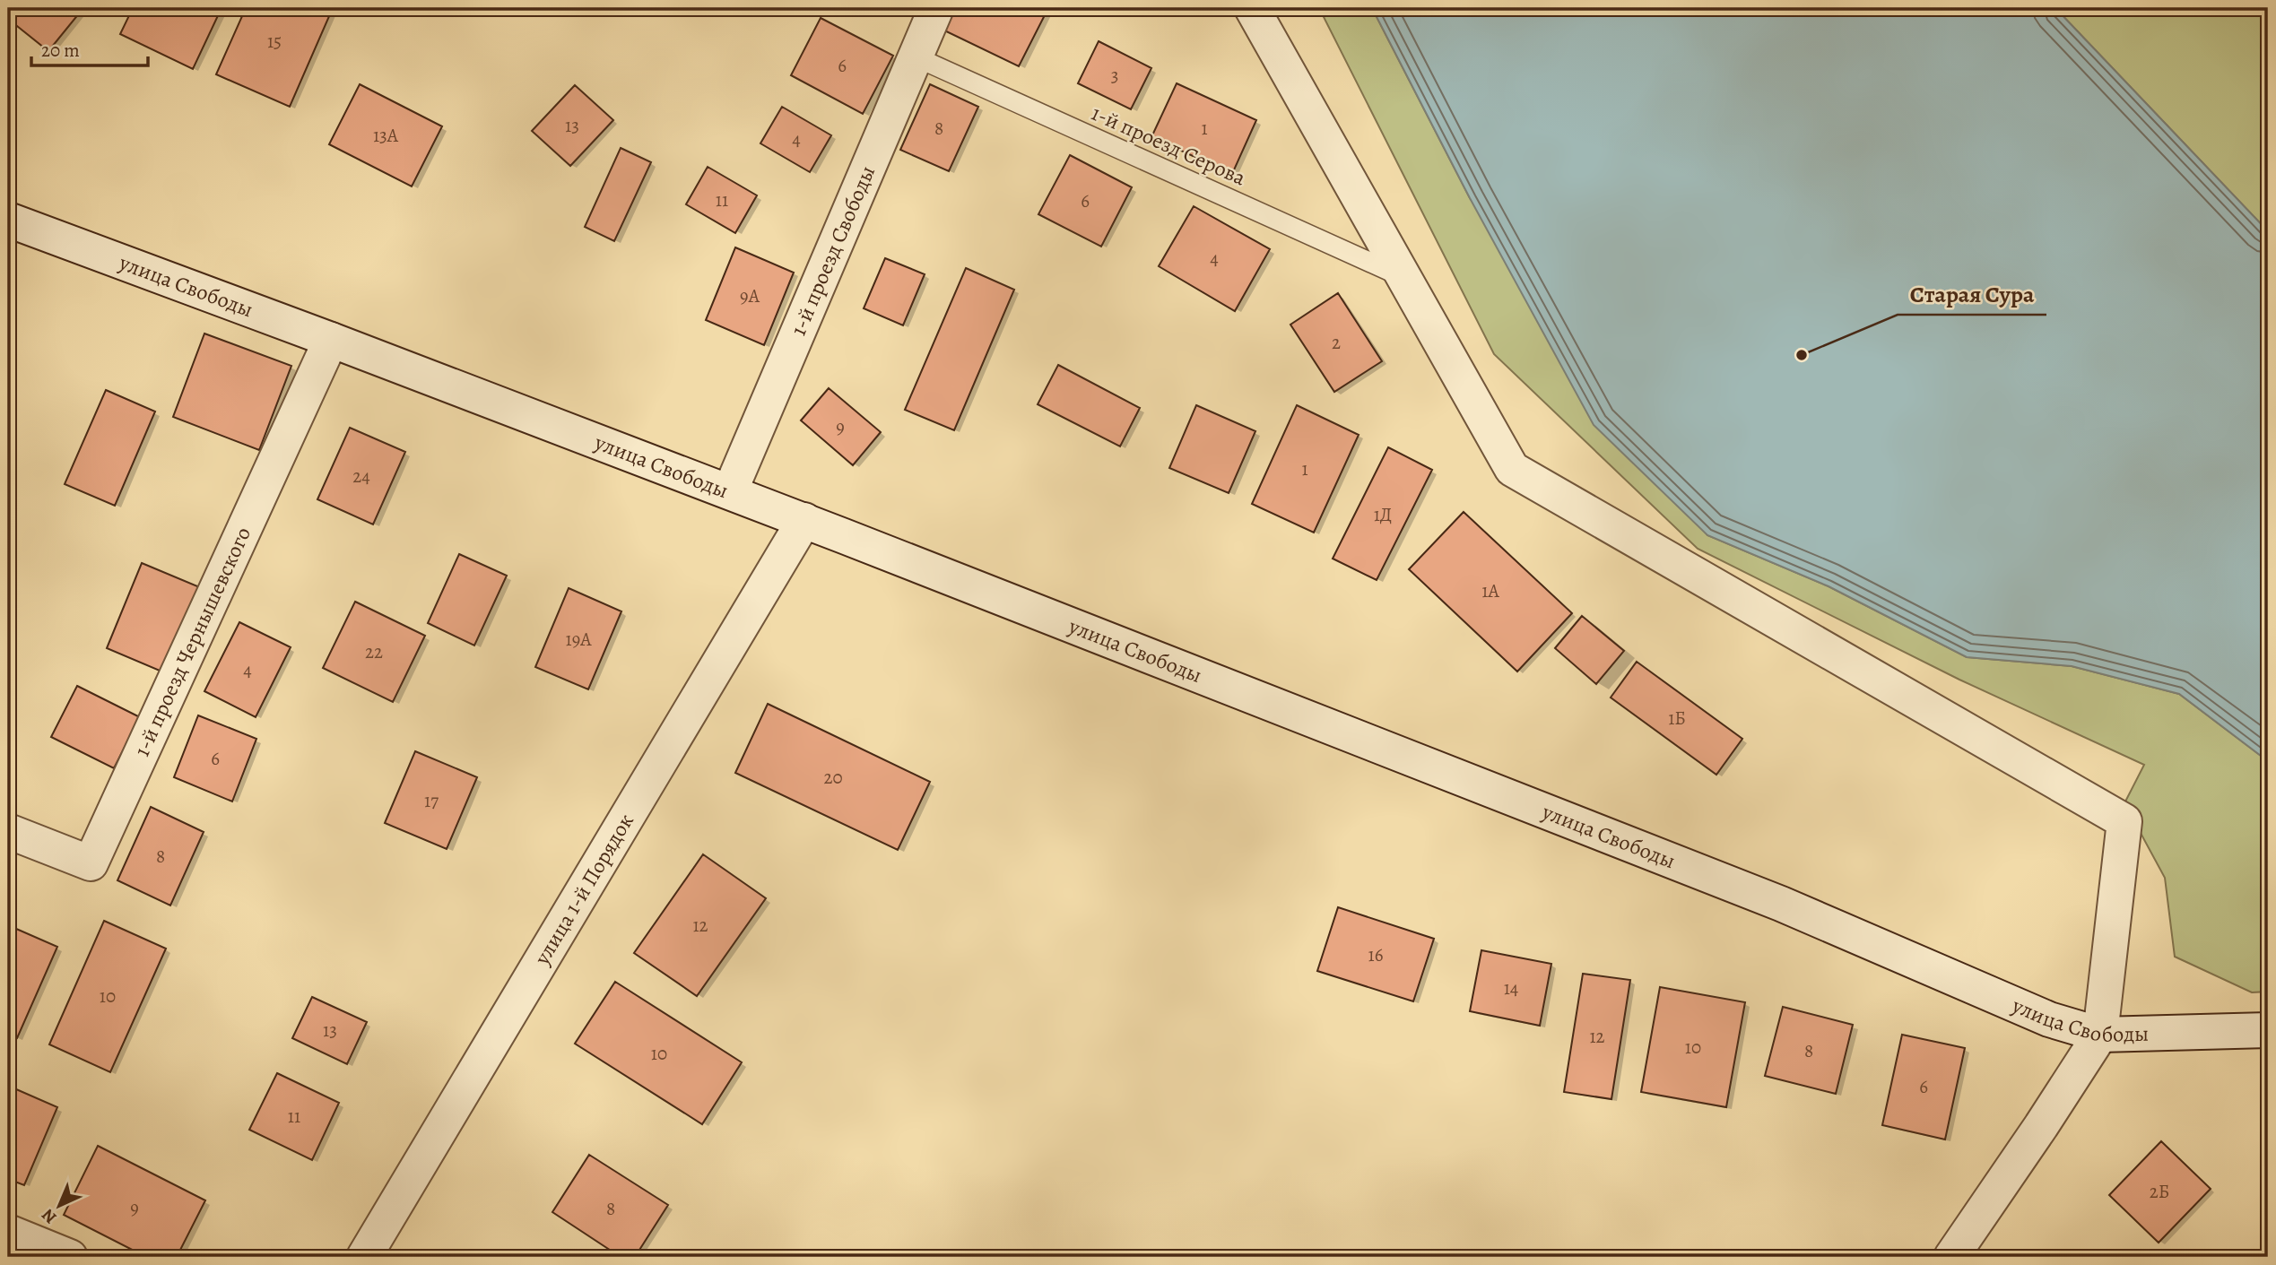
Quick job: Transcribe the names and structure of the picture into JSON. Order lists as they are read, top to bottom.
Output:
{
  "streets": {
    "street": [
      "1-й проезд Свободы",
      "улица Свободы",
      "1-й проезд Чернышевского",
      "улица 1-й Порядок"
    ],
    "lane": ["1-й проезд Серова"]
  },
  "crossings": [
    ["1-й проезд Серова", "1-й проезд Свободы"],
    ["1-й проезд Свободы", "улица Свободы"],
    ["улица Свободы", "1-й проезд Чернышевского"],
    ["улица Свободы", "улица 1-й Порядок"]
  ],
  "places": ["Старая Сура"],
  "house_numbers": [
    "15",
    "6",
    "3",
    "13",
    "8",
    "1",
    "13А",
    "4",
    "11",
    "6",
    "4",
    "9А",
    "2",
    "9",
    "1",
    "24",
    "1Д",
    "1А",
    "19А",
    "22",
    "4",
    "1Б",
    "6",
    "20",
    "17",
    "8",
    "12",
    "16",
    "14",
    "10",
    "13",
    "12",
    "10",
    "8",
    "10",
    "6",
    "11",
    "2Б",
    "9",
    "8"
  ],
  "scale_bar": "20 m",
  "north": "bottom left"
}
